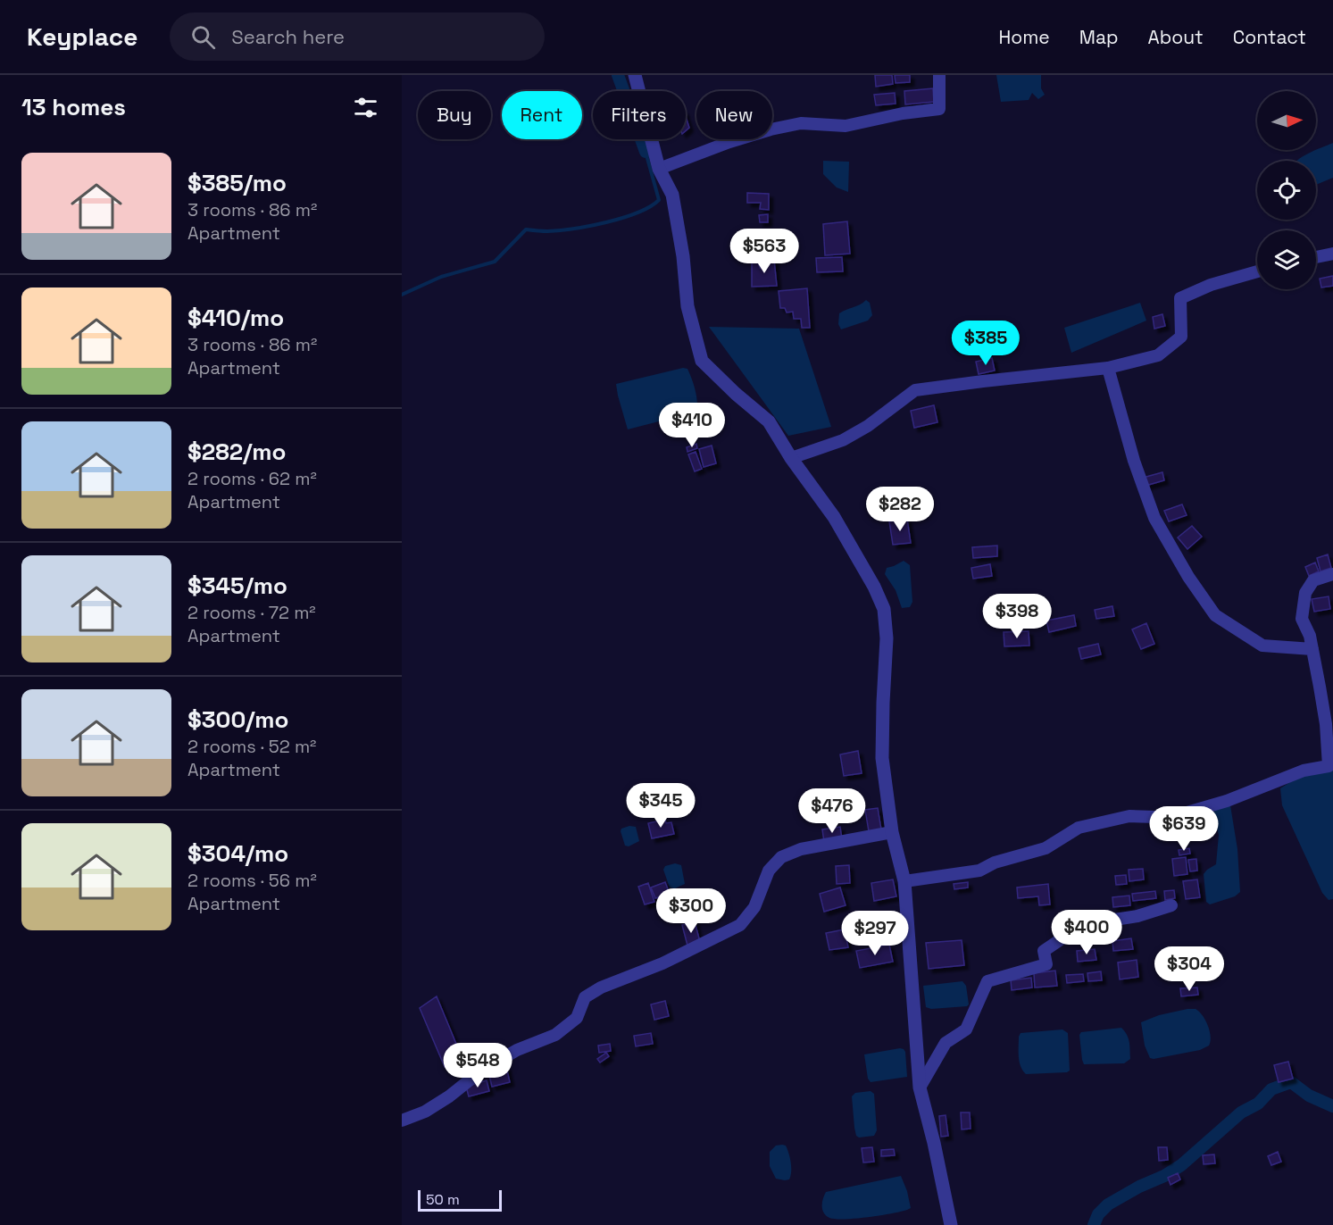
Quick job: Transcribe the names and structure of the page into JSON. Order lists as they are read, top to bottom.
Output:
{
  "scale_bar": "50 m",
  "north": "right",
  "page": {
    "header": "Keyplace",
    "search": "Search here",
    "nav": [
      "Home",
      "Map",
      "About",
      "Contact"
    ],
    "heading": "13 homes",
    "chip": [
      "Buy",
      "Rent",
      "Filters",
      "New"
    ],
    "list": [
      {
        "name": "$385/mo",
        "note": "3 rooms · 86 m² · Apartment"
      },
      {
        "name": "$410/mo",
        "note": "3 rooms · 86 m² · Apartment"
      },
      {
        "name": "$282/mo",
        "note": "2 rooms · 62 m² · Apartment"
      },
      {
        "name": "$345/mo",
        "note": "2 rooms · 72 m² · Apartment"
      },
      {
        "name": "$300/mo",
        "note": "2 rooms · 52 m² · Apartment"
      },
      {
        "name": "$304/mo",
        "note": "2 rooms · 56 m² · Apartment"
      }
    ],
    "price": [
      "$563",
      "$385",
      "$410",
      "$282",
      "$398",
      "$345",
      "$476",
      "$639",
      "$300",
      "$400",
      "$297",
      "$304",
      "$548"
    ],
    "scale": "50 m"
  }
}
